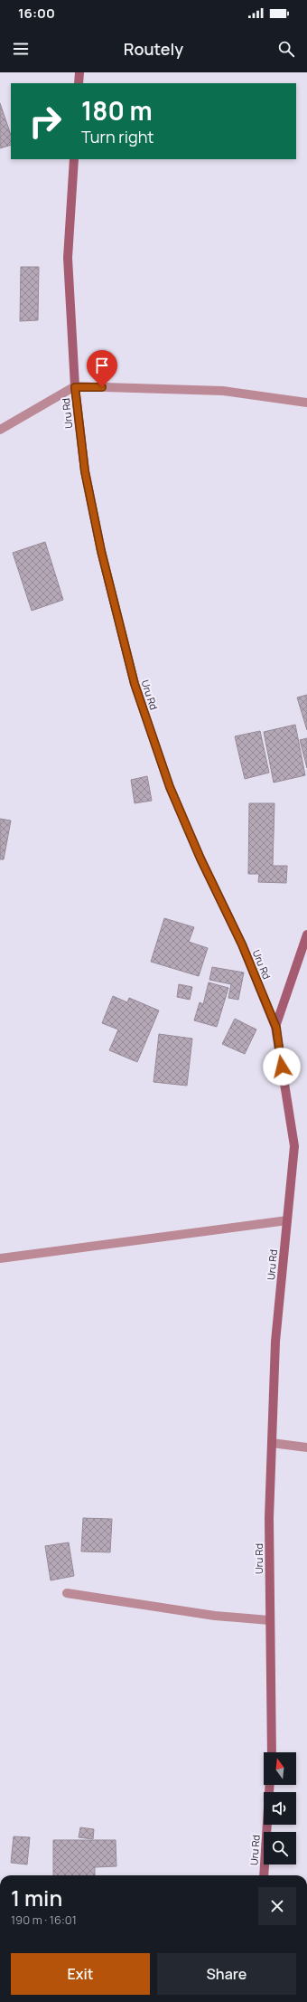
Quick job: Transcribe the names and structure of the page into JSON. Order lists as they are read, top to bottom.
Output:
{
  "streets": {
    "street": ["Uru Rd"]
  },
  "north": "top",
  "page": {
    "status": "16:00",
    "header": "Routely",
    "turn": ["180 m", "Turn right"],
    "heading": ["1 min", "190 m · 16:01"],
    "buttons": ["Exit", "Share"]
  }
}
